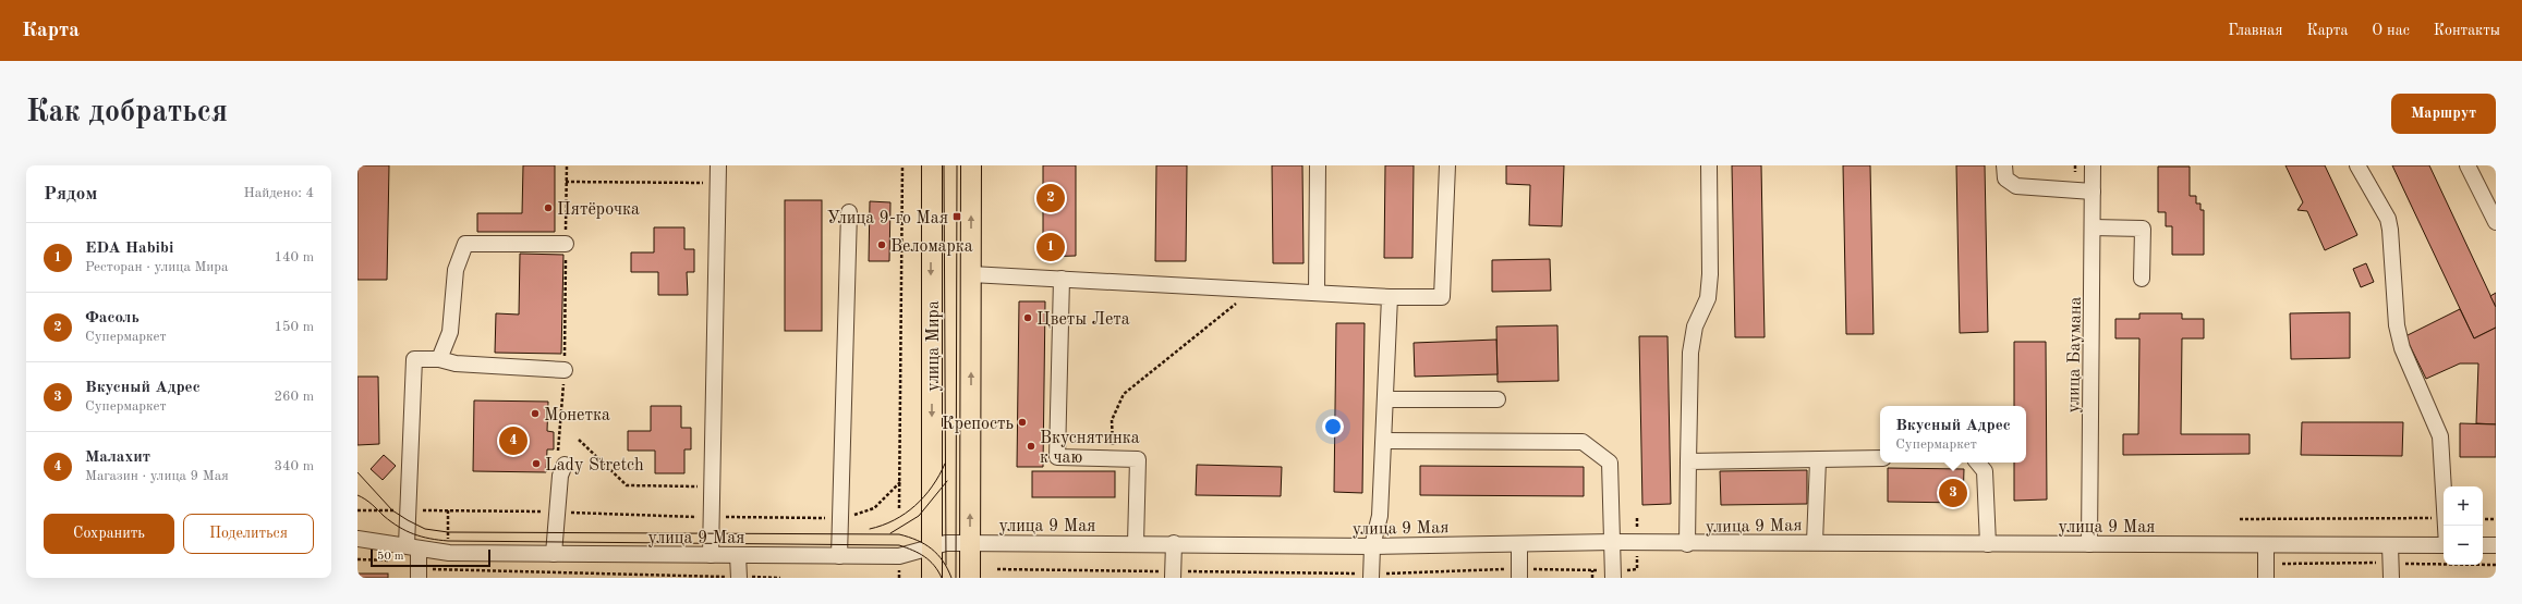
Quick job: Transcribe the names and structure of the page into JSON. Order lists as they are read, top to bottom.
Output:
{
  "streets": {
    "main road": ["улица Мира"],
    "street": ["улица Баумана", "улица 9 Мая"]
  },
  "crossings": [
    ["улица Мира", "улица 9 Мая"],
    ["улица Баумана", "улица 9 Мая"]
  ],
  "places": {
    "other": [
      "Пятёрочка",
      "Веломарка",
      "Цветы Лета",
      "Монетка",
      "Крепость",
      "Вкуснятинка к чаю",
      "Lady Stretch"
    ],
    "transit": ["Улица 9-го Мая"]
  },
  "scale_bar": "50 m",
  "page": {
    "header": "Карта",
    "nav": [
      "Главная",
      "Карта",
      "О нас",
      "Контакты"
    ],
    "buttons": [
      "Маршрут",
      ["Сохранить", "Поделиться"]
    ],
    "title": "Как добраться",
    "heading": ["Рядом", "Найдено: 4"],
    "pins": [
      "2",
      "1",
      "4",
      "3"
    ],
    "list": [
      {
        "mark": "1",
        "name": "EDA Habibi",
        "note": "Ресторан · улица Мира",
        "value": "140 m"
      },
      {
        "mark": "2",
        "name": "Фасоль",
        "note": "Супермаркет",
        "value": "150 m"
      },
      {
        "mark": "3",
        "name": "Вкусный Адрес",
        "note": "Супермаркет",
        "value": "260 m"
      },
      {
        "mark": "4",
        "name": "Малахит",
        "note": "Магазин · улица 9 Мая",
        "value": "340 m"
      }
    ],
    "popup": ["Вкусный Адрес", "Супермаркет"],
    "map_buttons": ["+", "−"],
    "scale": "50 m"
  }
}
